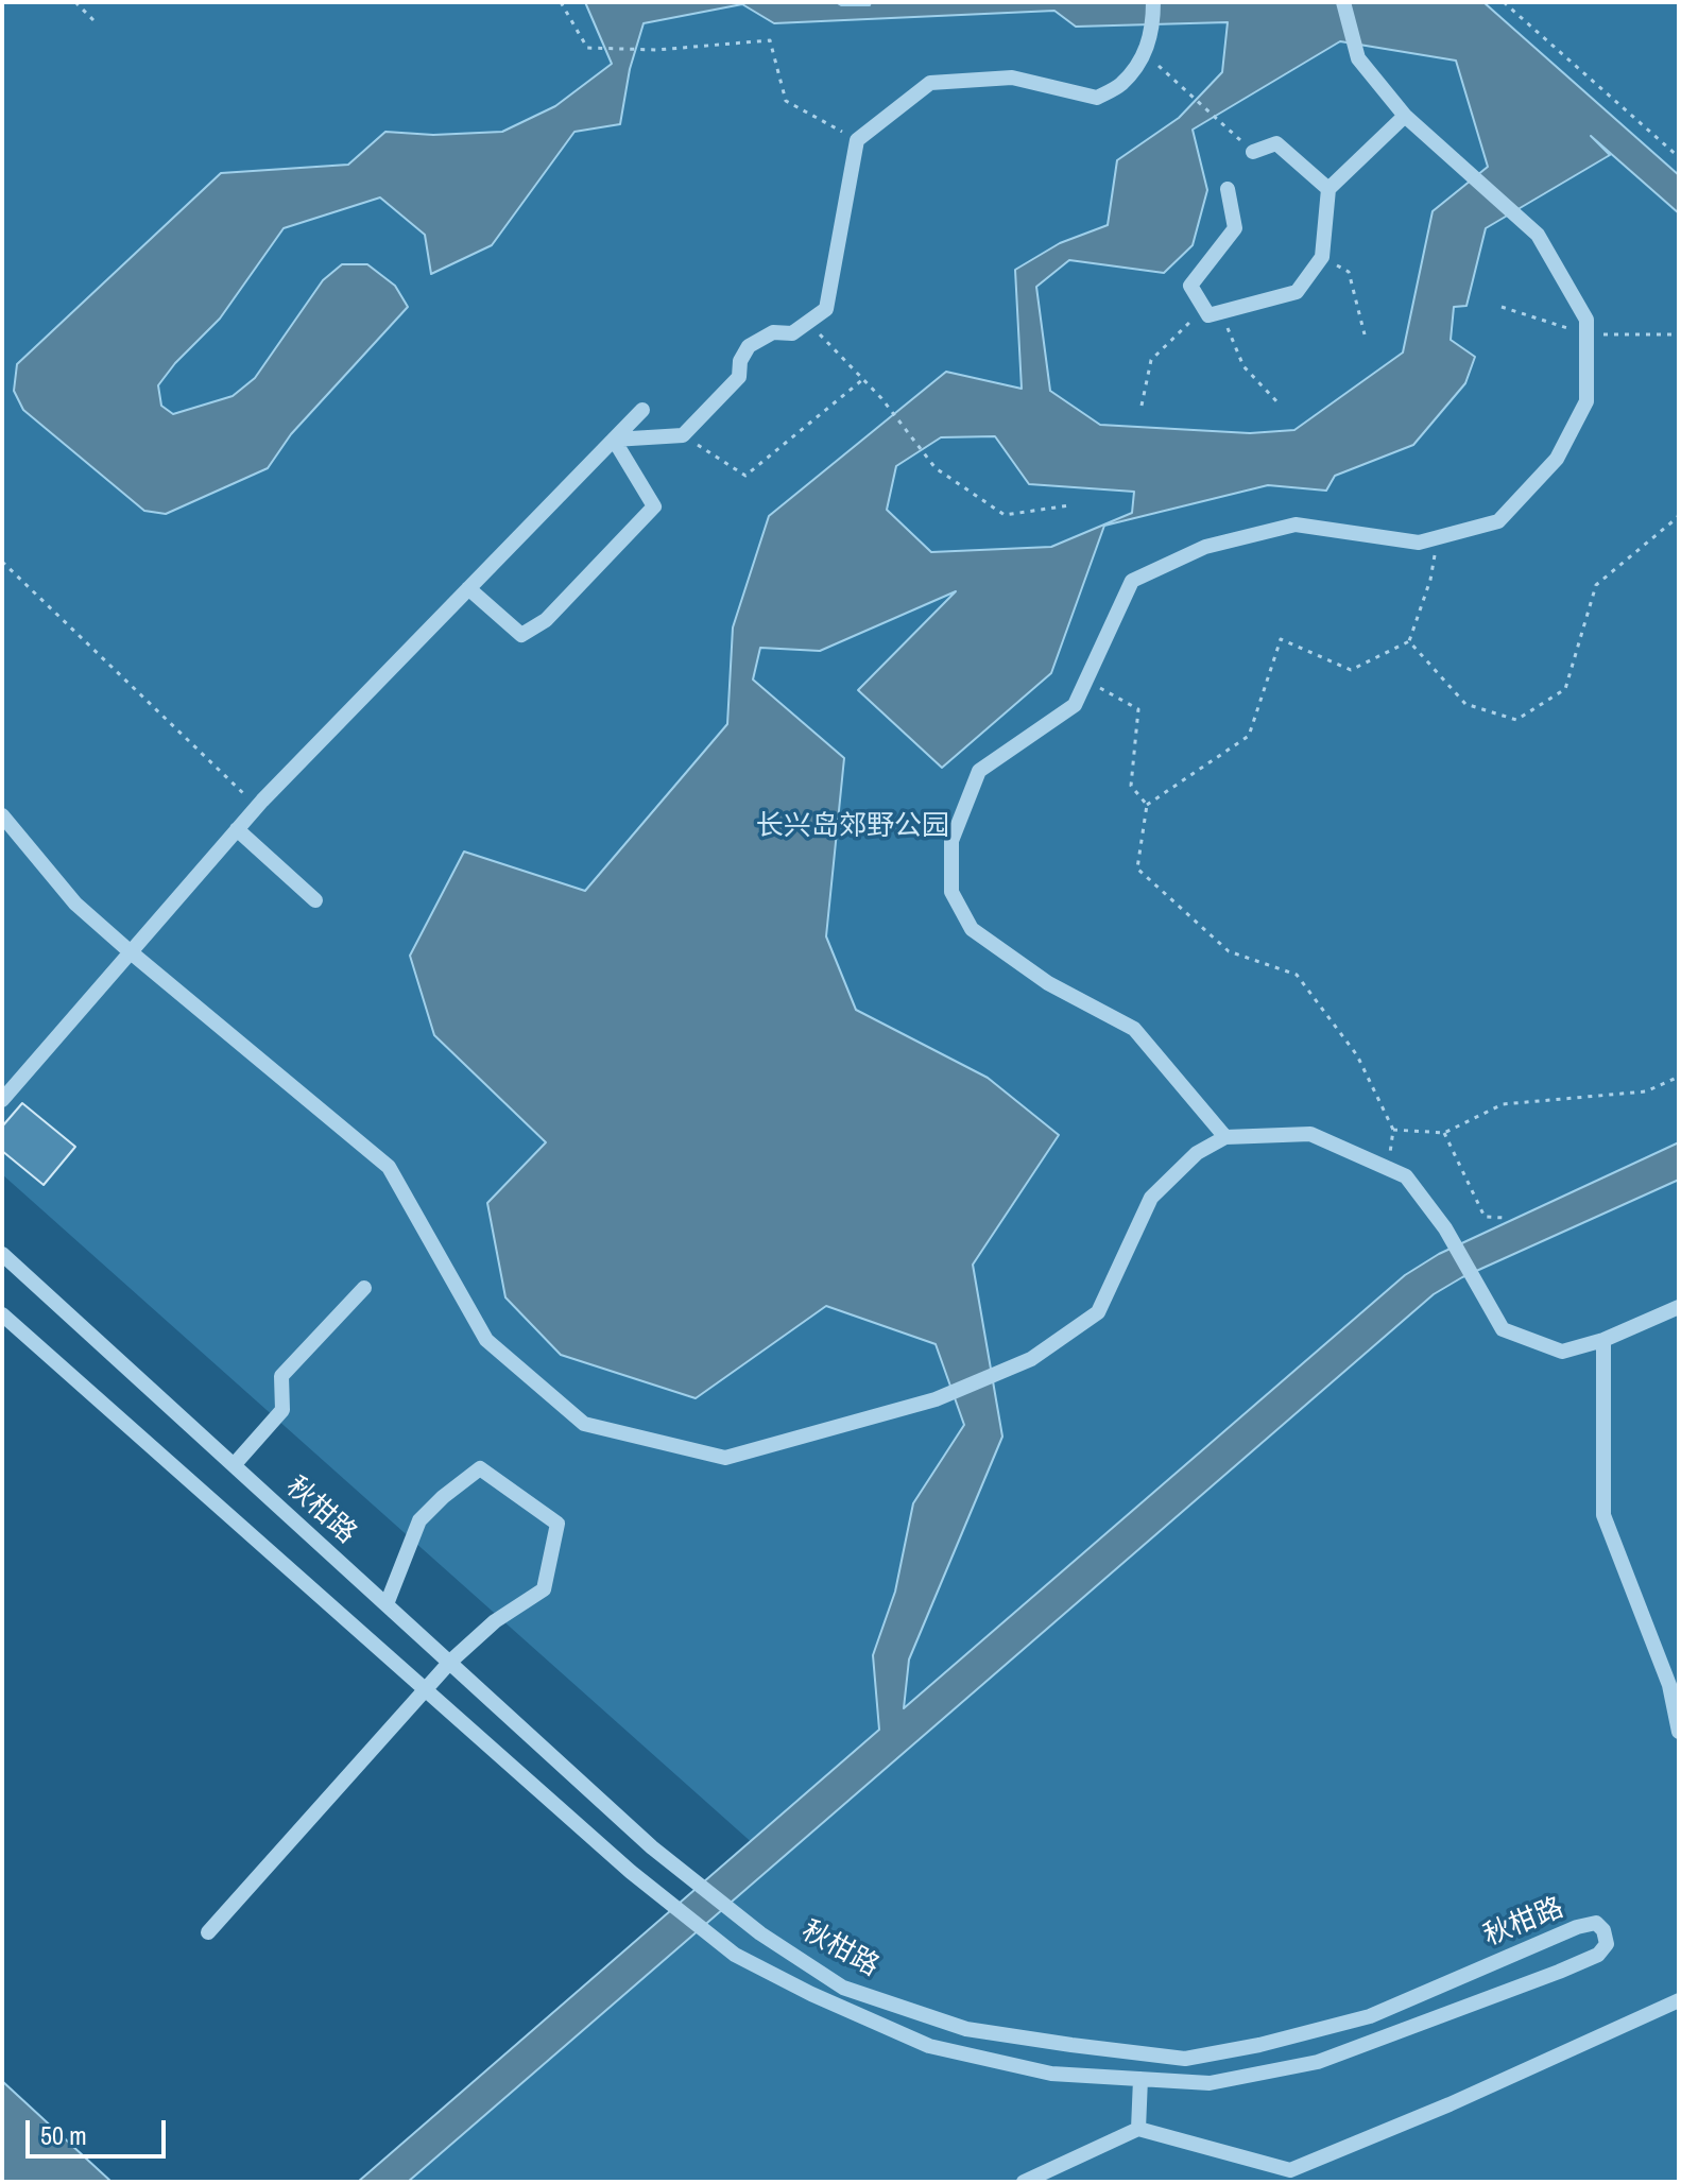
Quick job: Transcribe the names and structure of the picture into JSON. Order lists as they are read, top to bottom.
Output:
{
  "streets": {
    "street": ["秋柑路"]
  },
  "parks": ["长兴岛郊野公园"],
  "scale_bar": "50 m"
}
